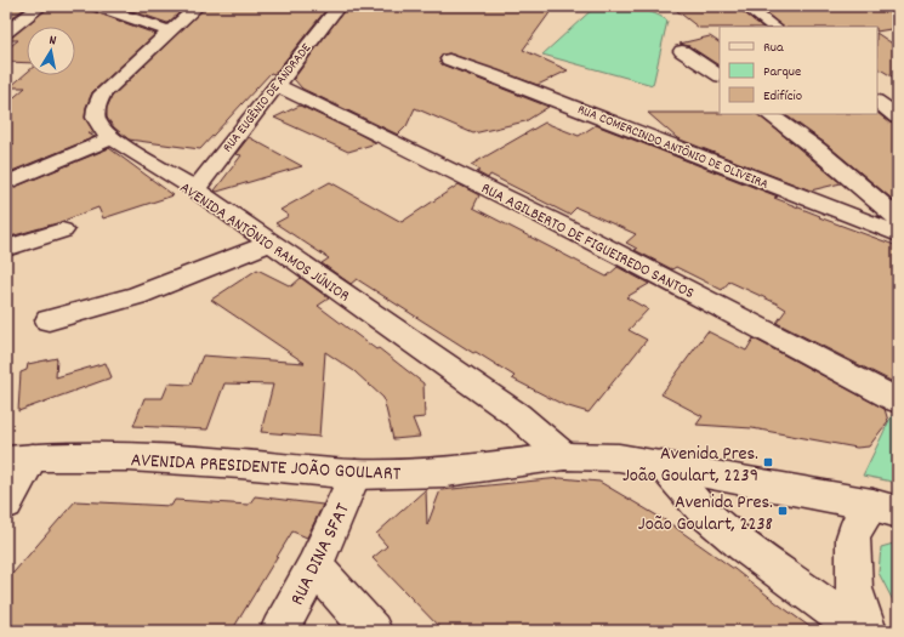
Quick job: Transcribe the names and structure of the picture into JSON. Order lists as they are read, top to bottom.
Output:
{
  "streets": {
    "street": [
      "RUA EUGÊNIO DE ANDRADE",
      "RUA COMERCINDO ANTÔNIO DE OLIVEIRA",
      "RUA AGILBERTO DE FIGUEIREDO SANTOS",
      "AVENIDA ANTÔNIO RAMOS JÚNIOR",
      "AVENIDA PRESIDENTE JOÃO GOULART",
      "RUA DINA SFAT"
    ]
  },
  "crossings": [
    ["RUA EUGÊNIO DE ANDRADE", "RUA AGILBERTO DE FIGUEIREDO SANTOS"],
    ["RUA EUGÊNIO DE ANDRADE", "AVENIDA ANTÔNIO RAMOS JÚNIOR"],
    ["AVENIDA ANTÔNIO RAMOS JÚNIOR", "AVENIDA PRESIDENTE JOÃO GOULART"],
    ["AVENIDA PRESIDENTE JOÃO GOULART", "RUA DINA SFAT"]
  ],
  "places": {
    "transit": ["Avenida Pres. João Goulart, 2239", "Avenida Pres. João Goulart, 2238"]
  },
  "legend": ["Rua", "Parque", "Edifício"],
  "north": "top"
}
